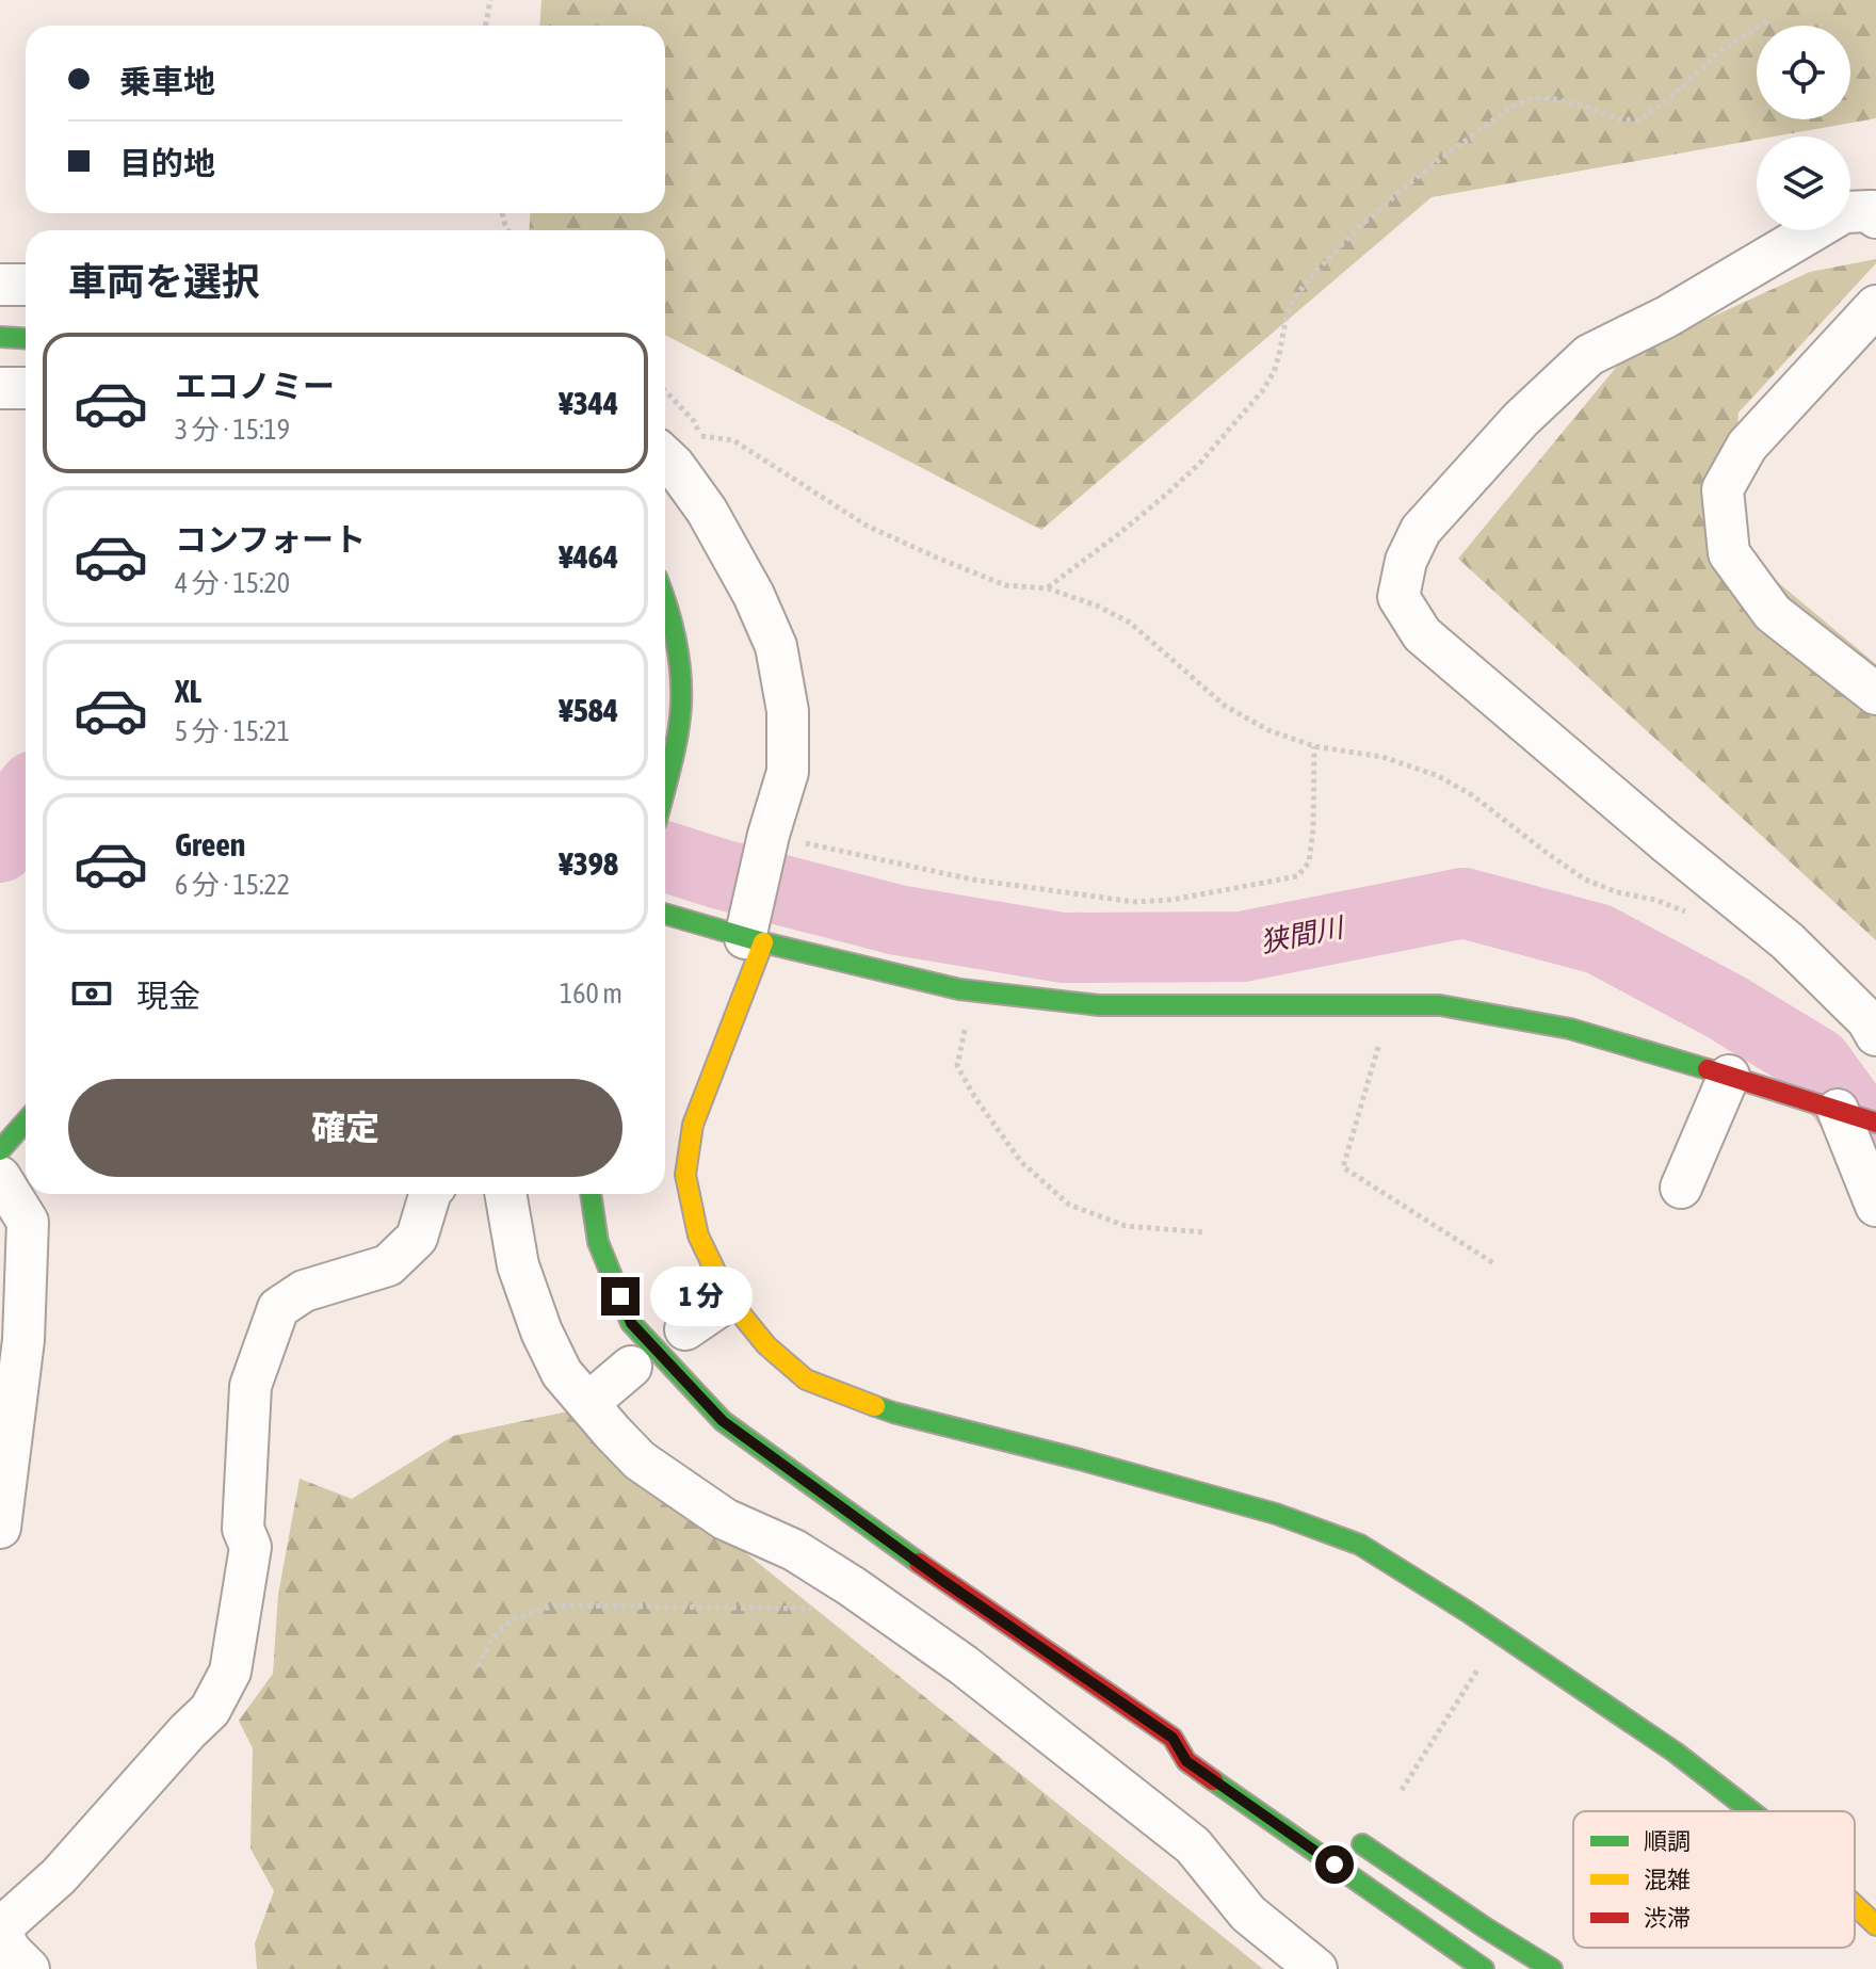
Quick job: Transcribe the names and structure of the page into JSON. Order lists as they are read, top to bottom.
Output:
{
  "water": ["狭間川"],
  "legend": ["順調", "混雑", "渋滞"],
  "page": {
    "banner": ["乗車地", "目的地"],
    "heading": "車両を選択",
    "list": [
      {
        "name": "エコノミー",
        "note": "3 分 · 15:19",
        "value": "¥344"
      },
      {
        "name": "コンフォート",
        "note": "4 分 · 15:20",
        "value": "¥464"
      },
      {
        "name": "XL",
        "note": "5 分 · 15:21",
        "value": "¥584"
      },
      {
        "name": "Green",
        "note": "6 分 · 15:22",
        "value": "¥398"
      }
    ],
    "pay": ["現金", "160 m"],
    "buttons": "確定",
    "bubble": "1 分"
  }
}
